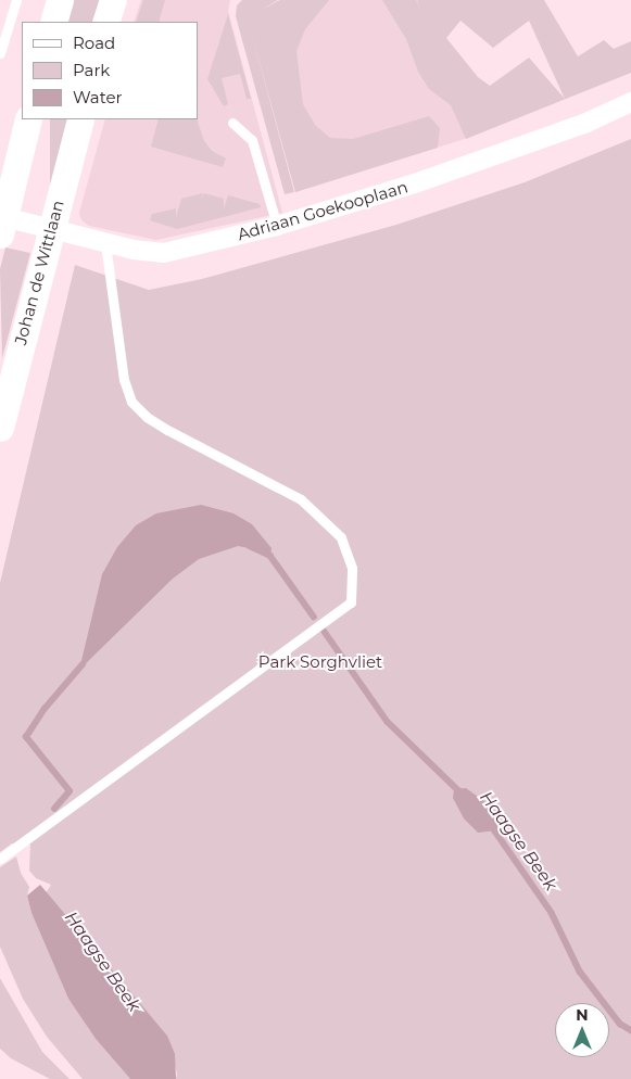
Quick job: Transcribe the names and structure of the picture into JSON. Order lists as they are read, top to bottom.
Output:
{
  "streets": {
    "main road": ["Johan de Wittlaan"],
    "street": ["Adriaan Goekooplaan"]
  },
  "crossings": [
    ["Adriaan Goekooplaan", "Johan de Wittlaan"]
  ],
  "water": ["Haagse Beek"],
  "parks": ["Park Sorghvliet"],
  "legend": ["Road", "Park", "Water"],
  "north": "top"
}
